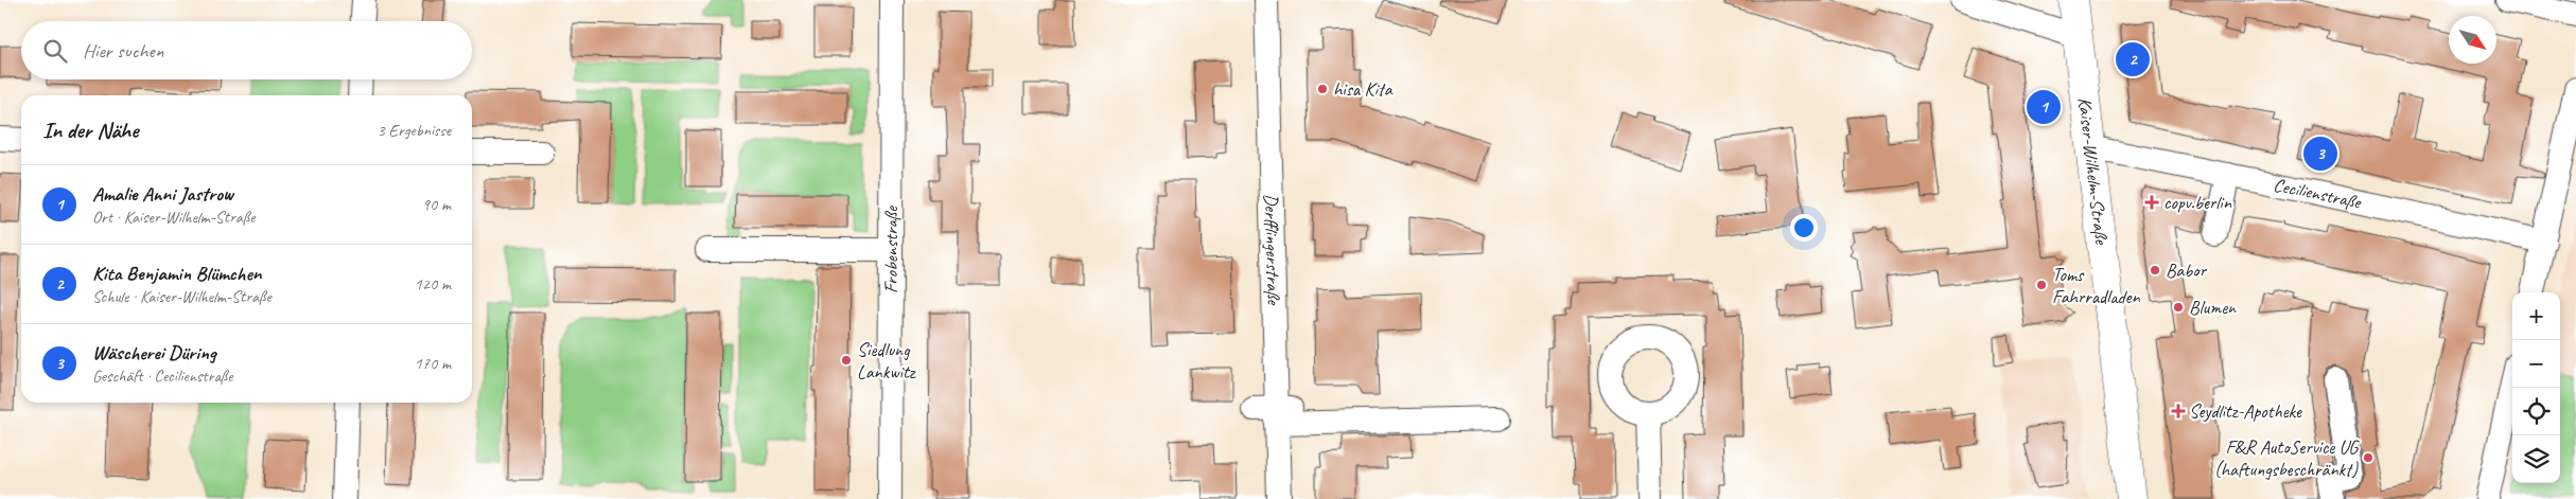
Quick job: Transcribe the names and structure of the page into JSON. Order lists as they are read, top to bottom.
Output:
{
  "streets": {
    "main road": ["Kaiser-Wilhelm-Straße"],
    "street": ["Cecilienstraße", "Derfflingerstraße", "Frobenstraße"]
  },
  "crossings": [
    ["Kaiser-Wilhelm-Straße", "Cecilienstraße"]
  ],
  "places": {
    "other": [
      "hisa Kita",
      "Babor",
      "Toms Fahrradladen",
      "Blumen",
      "Siedlung Lankwitz",
      "F&R AutoService UG (haftungsbeschränkt)"
    ],
    "health": ["copv.berlin", "Seydlitz-Apotheke"]
  },
  "north": "bottom right",
  "page": {
    "search": "Hier suchen",
    "pins": ["2", "1", "3"],
    "heading": ["In der Nähe", "3 Ergebnisse"],
    "list": [
      {
        "mark": "1",
        "name": "Amalie Anni Jastrow",
        "note": "Ort · Kaiser-Wilhelm-Straße",
        "value": "90 m"
      },
      {
        "mark": "2",
        "name": "Kita Benjamin Blümchen",
        "note": "Schule · Kaiser-Wilhelm-Straße",
        "value": "120 m"
      },
      {
        "mark": "3",
        "name": "Wäscherei Düring",
        "note": "Geschäft · Cecilienstraße",
        "value": "170 m"
      }
    ],
    "map_buttons": ["+", "−"]
  }
}
